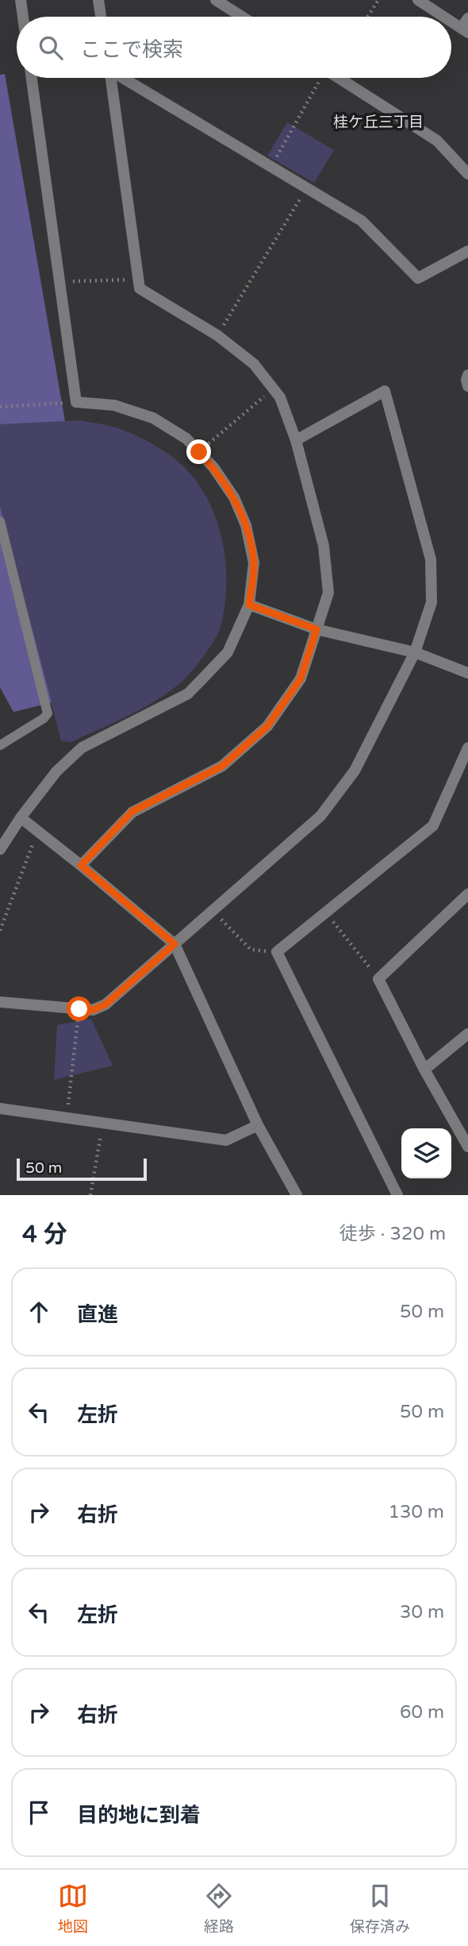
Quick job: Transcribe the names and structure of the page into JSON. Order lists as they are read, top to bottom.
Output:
{
  "districts": ["桂ケ丘三丁目"],
  "scale_bar": "50 m",
  "page": {
    "search": "ここで検索",
    "scale": "50 m",
    "heading": ["4 分", "徒歩 · 320 m"],
    "list": [
      ["直進", "50 m"],
      ["左折", "50 m"],
      ["右折", "130 m"],
      ["左折", "30 m"],
      ["右折", "60 m"],
      "目的地に到着"
    ],
    "nav": ["地図", "経路", "保存済み"]
  }
}
